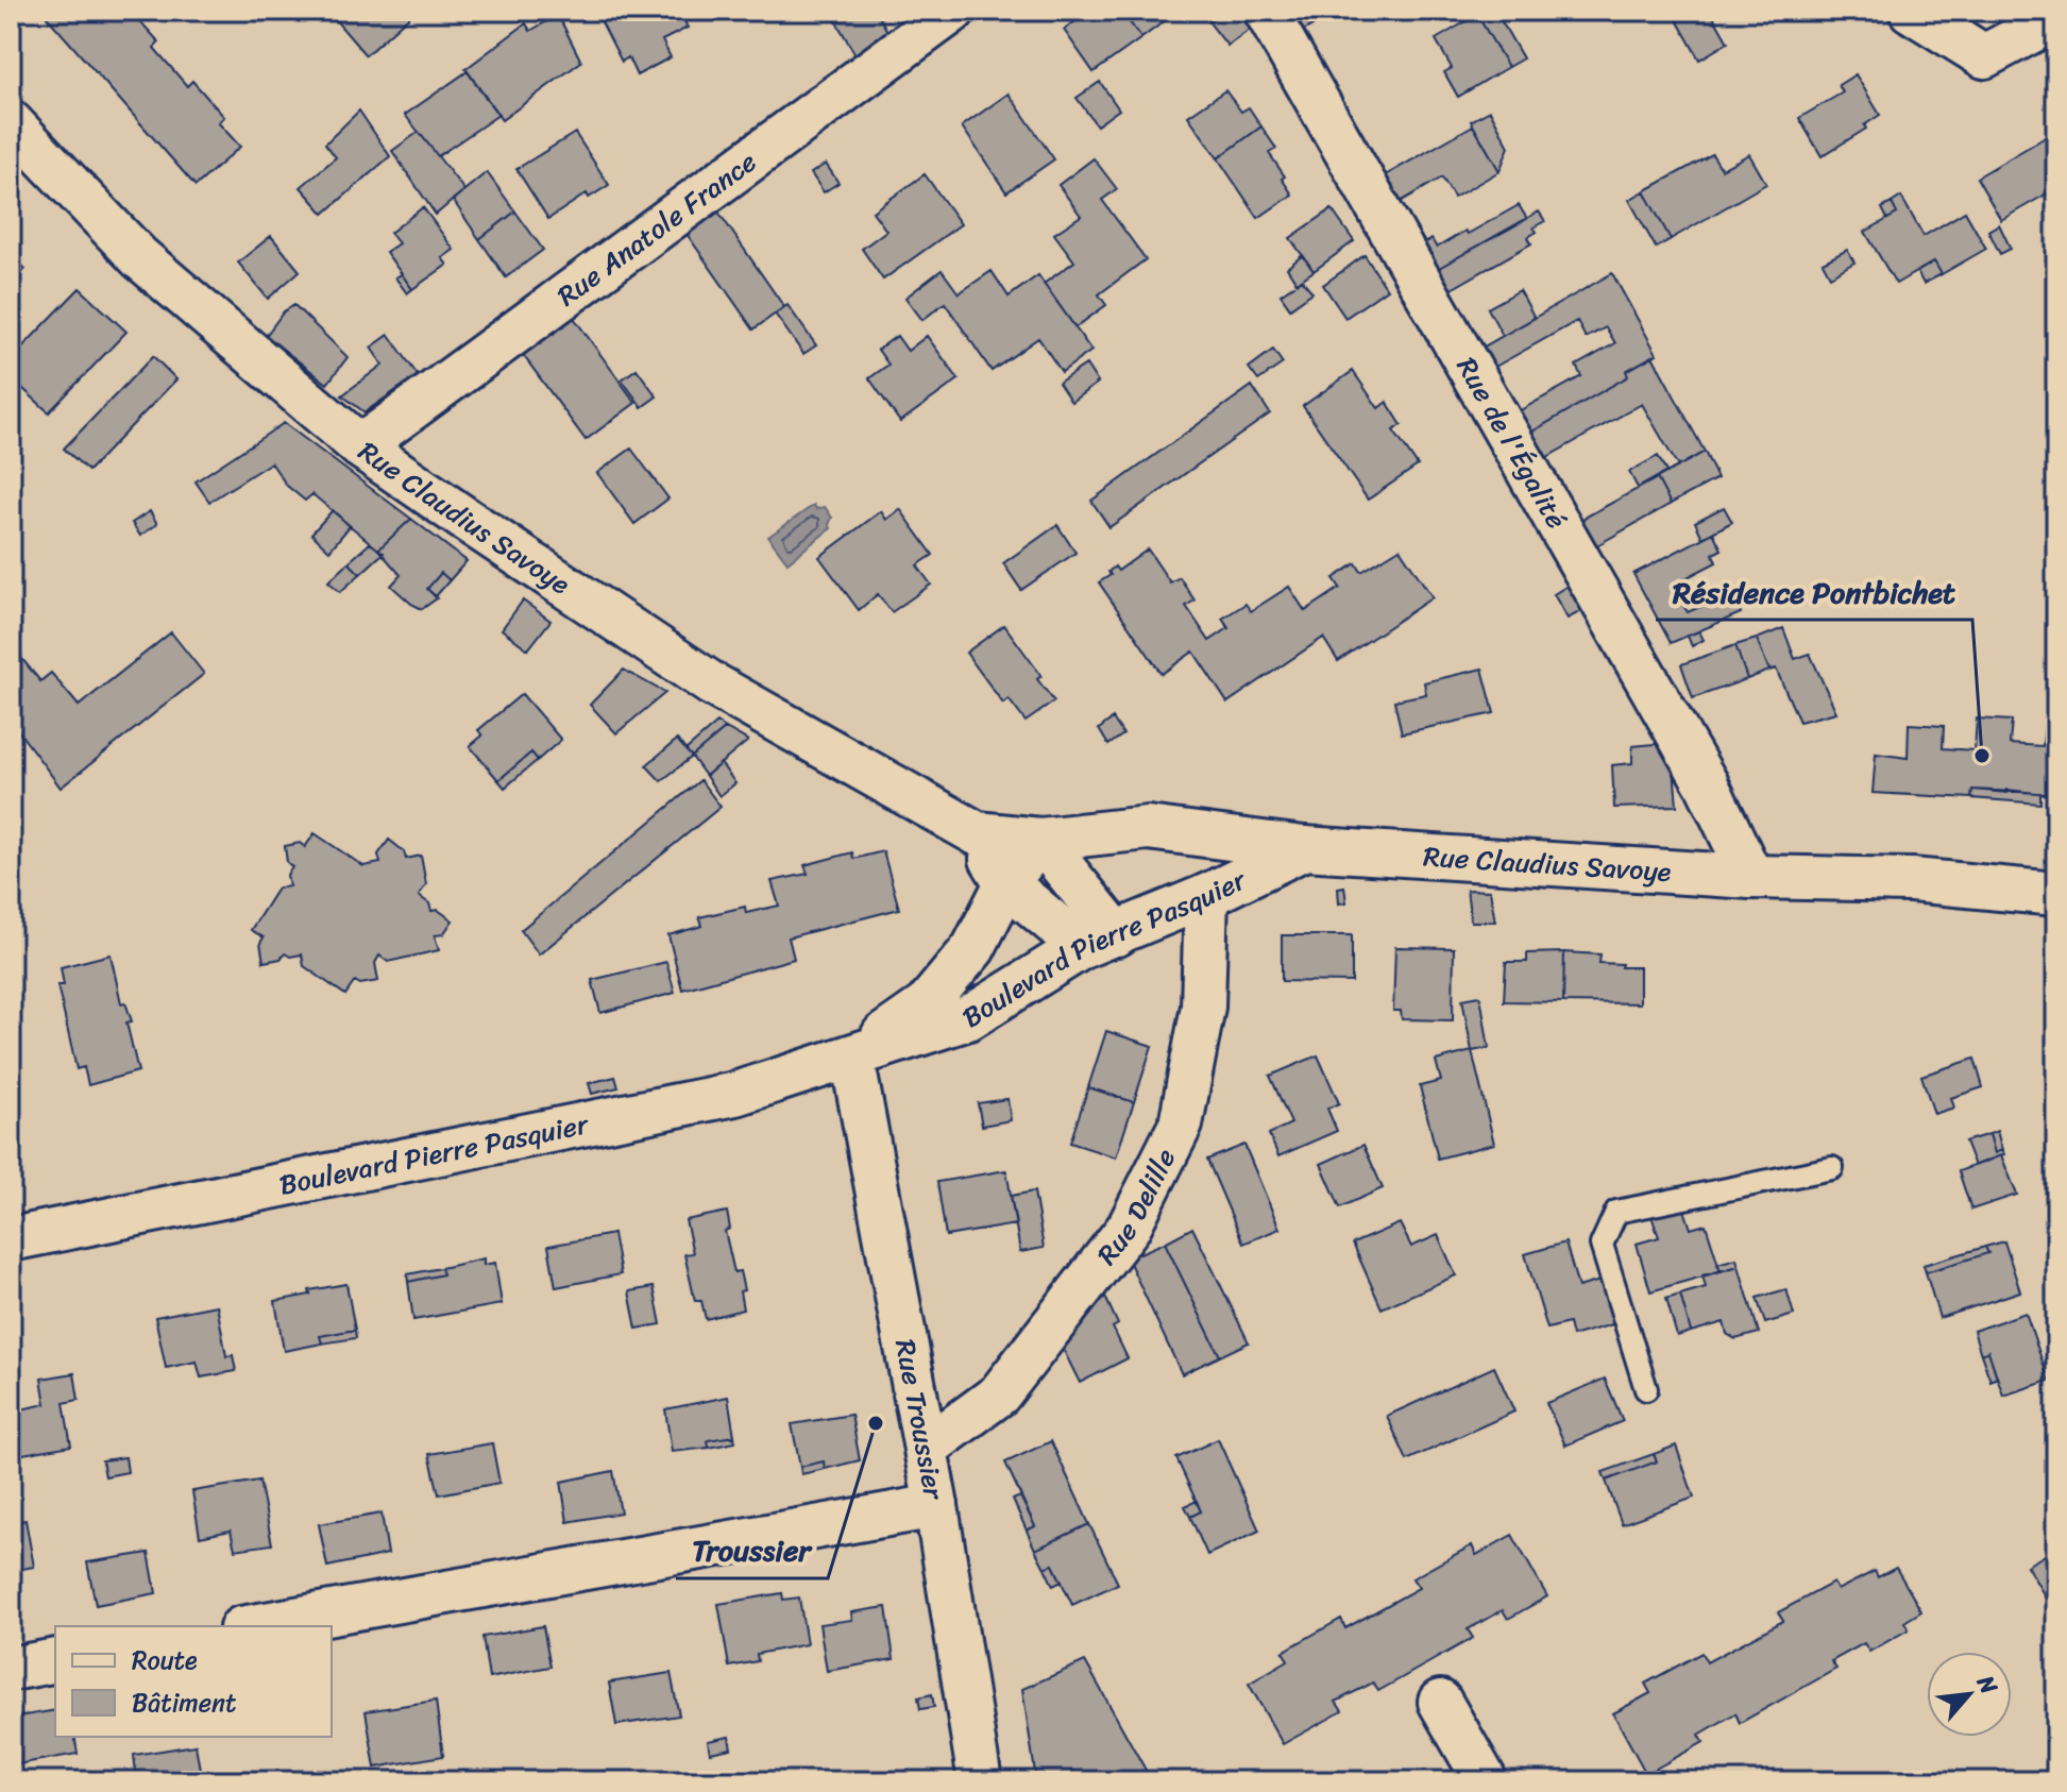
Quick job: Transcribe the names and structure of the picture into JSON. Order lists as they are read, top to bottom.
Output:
{
  "streets": {
    "street": [
      "Rue Anatole France",
      "Rue de l'Égalité",
      "Rue Claudius Savoye",
      "Boulevard Pierre Pasquier",
      "Rue Delille",
      "Rue Troussier"
    ]
  },
  "crossings": [
    ["Rue Anatole France", "Rue Claudius Savoye"],
    ["Rue de l'Égalité", "Rue Claudius Savoye"],
    ["Rue Claudius Savoye", "Boulevard Pierre Pasquier"],
    ["Boulevard Pierre Pasquier", "Rue Delille"],
    ["Boulevard Pierre Pasquier", "Rue Troussier"],
    ["Rue Delille", "Rue Troussier"]
  ],
  "places": ["Résidence Pontbichet", "Troussier"],
  "legend": ["Route", "Bâtiment"],
  "north": "top right"
}
